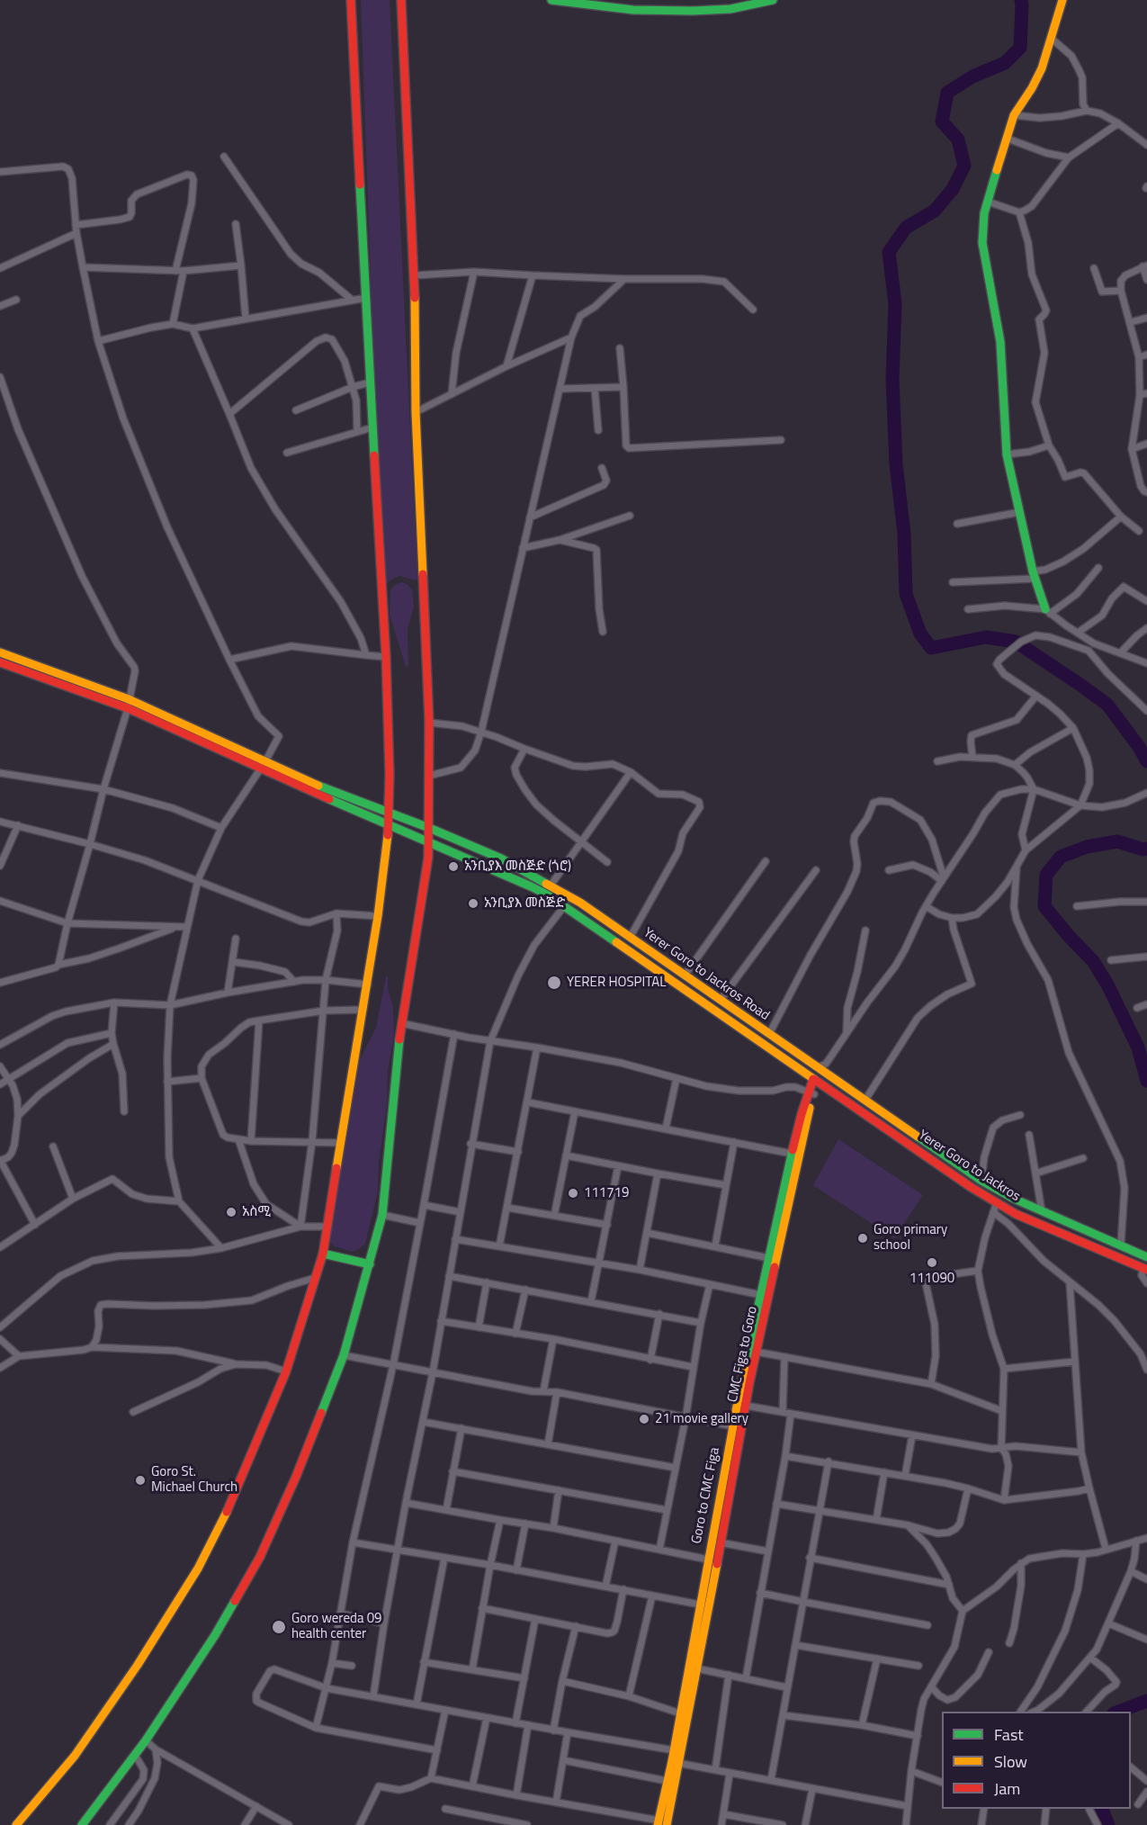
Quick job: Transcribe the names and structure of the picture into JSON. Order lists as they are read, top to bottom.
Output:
{
  "streets": {
    "main road": [
      "Yerer Goro to Jackros Road",
      "Yerer Goro to Jackros",
      "CMC Figa to Goro",
      "Goro to CMC Figa"
    ]
  },
  "crossings": [
    ["Yerer Goro to Jackros Road", "Yerer Goro to Jackros"],
    ["Yerer Goro to Jackros Road", "CMC Figa to Goro"],
    ["Yerer Goro to Jackros", "CMC Figa to Goro"],
    ["CMC Figa to Goro", "Goro to CMC Figa"]
  ],
  "places": [
    "አንቢያእ መስጅድ (ጎሮ)",
    "አንቢያእ መስጅድ",
    "YERER HOSPITAL",
    "111719",
    "አስሚ",
    "Goro primary school",
    "111090",
    "21 movie gallery",
    "Goro St. Michael Church",
    "Goro wereda 09 health center"
  ],
  "legend": ["Fast", "Slow", "Jam"]
}
